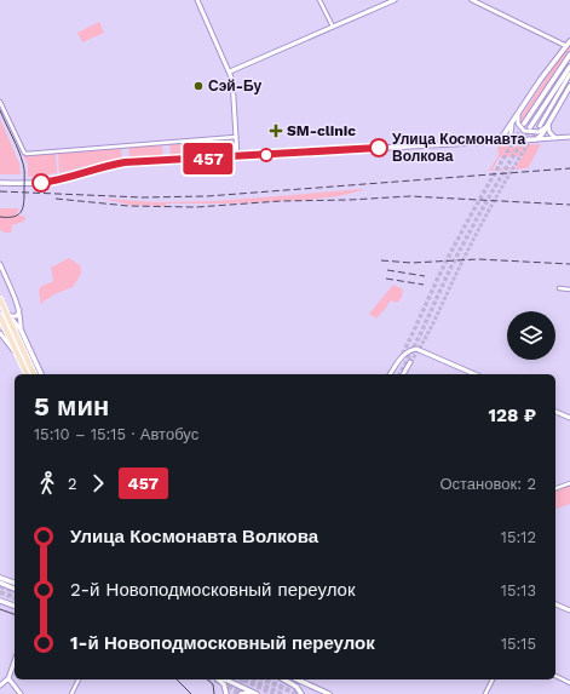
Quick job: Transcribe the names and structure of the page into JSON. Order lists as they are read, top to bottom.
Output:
{
  "places": {
    "other": ["Сэй-Бу", "Улица Космонавта Волкова"],
    "health": ["SM-clinic"]
  },
  "lines": ["bus line 457"],
  "page": {
    "on_map": "457",
    "heading": ["5 мин", "15:10 – 15:15 · Автобус", "128 ₽"],
    "legs": ["2", "457", "Остановок: 2"],
    "list": [
      {
        "name": "Улица Космонавта Волкова",
        "value": "15:12"
      },
      {
        "name": "2-й Новоподмосковный переулок",
        "value": "15:13"
      },
      {
        "name": "1-й Новоподмосковный переулок",
        "value": "15:15"
      }
    ]
  }
}
